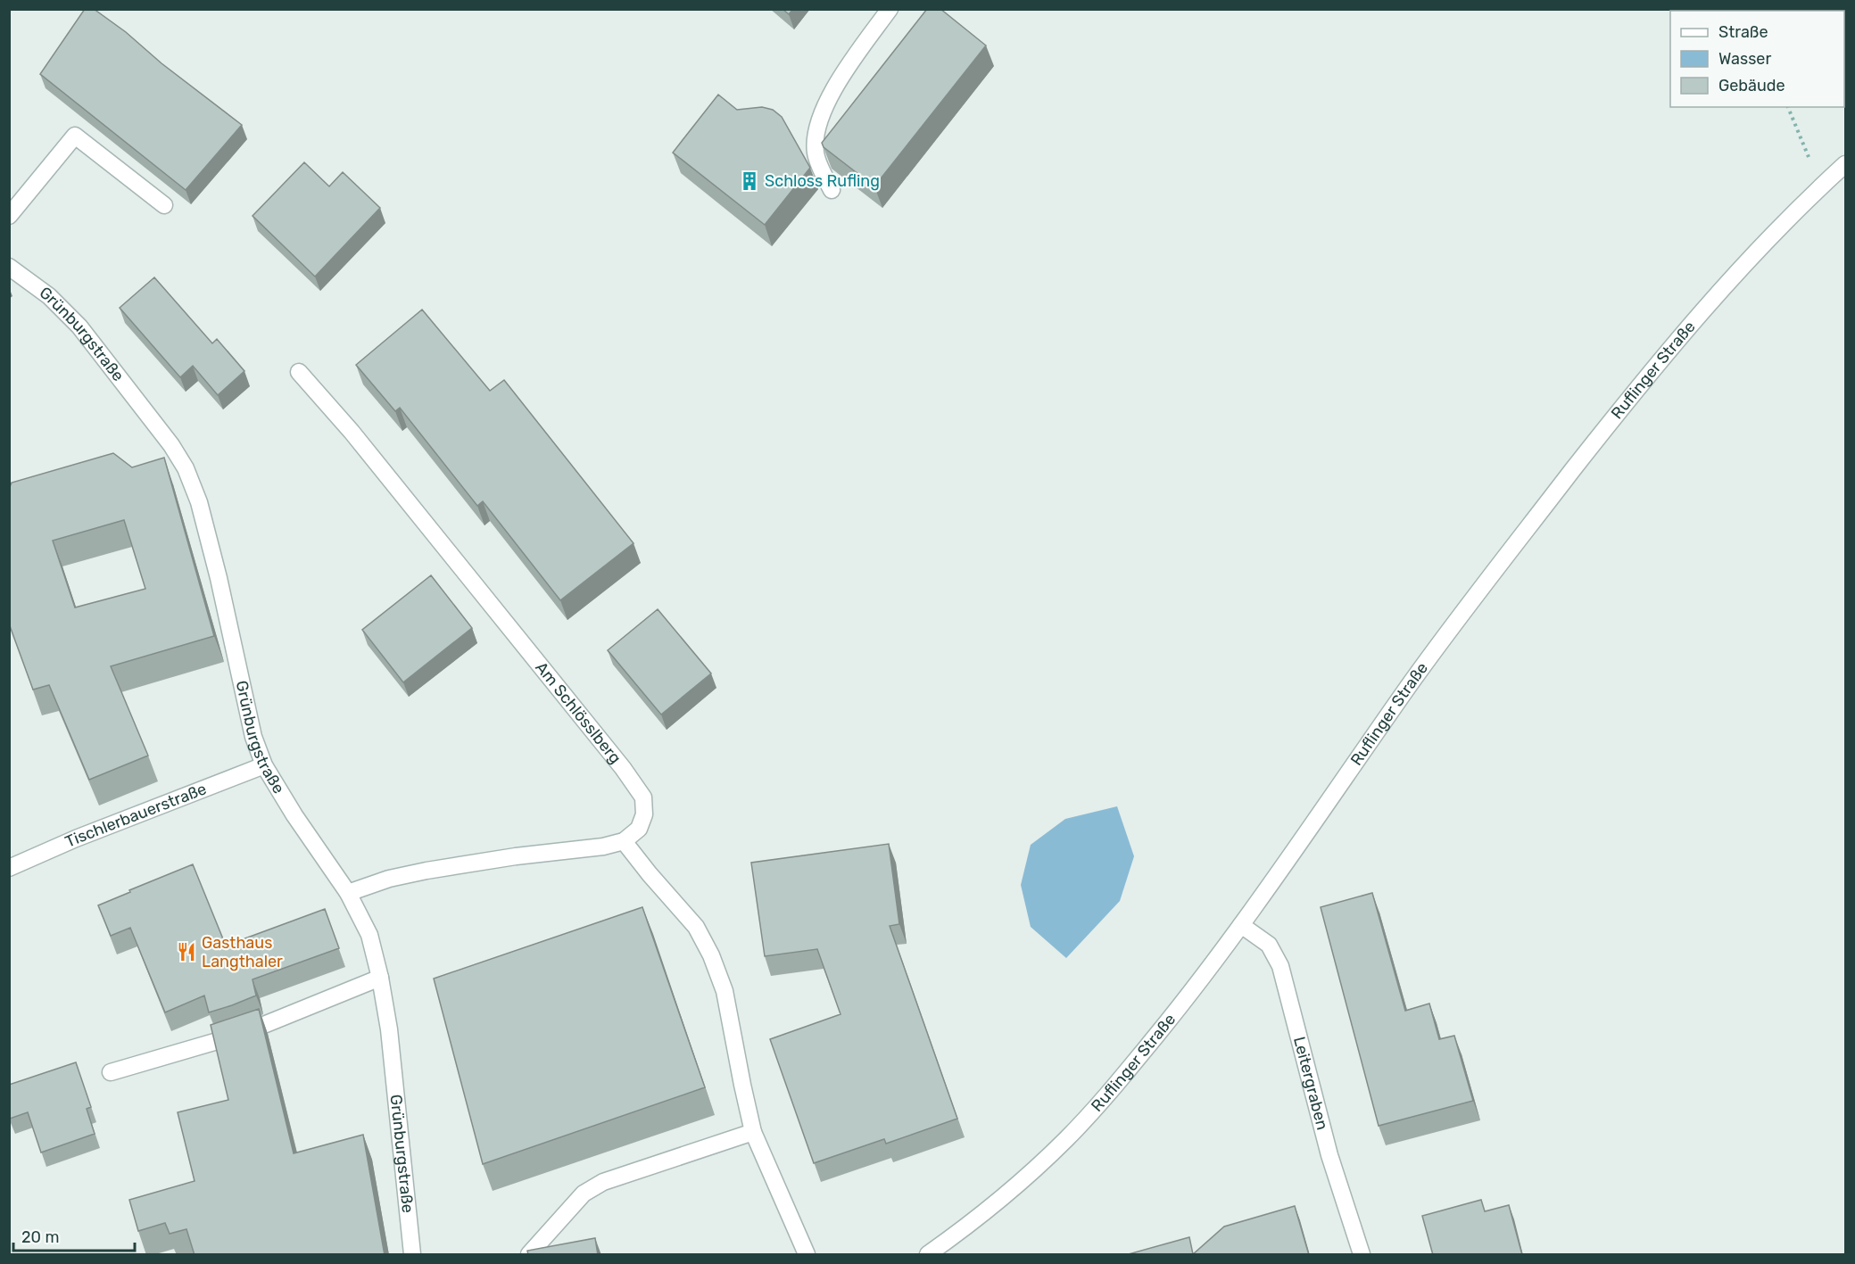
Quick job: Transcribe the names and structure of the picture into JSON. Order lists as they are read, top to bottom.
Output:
{
  "streets": {
    "street": [
      "Grünburgstraße",
      "Ruflinger Straße",
      "Am Schlösslberg",
      "Tischlerbauerstraße",
      "Leitergraben"
    ]
  },
  "crossings": [
    ["Grünburgstraße", "Tischlerbauerstraße"],
    ["Ruflinger Straße", "Leitergraben"]
  ],
  "places": {
    "building": ["Schloss Rufling"],
    "restaurant": ["Gasthaus Langthaler"]
  },
  "legend": ["Straße", "Wasser", "Gebäude"],
  "scale_bar": "20 m"
}
